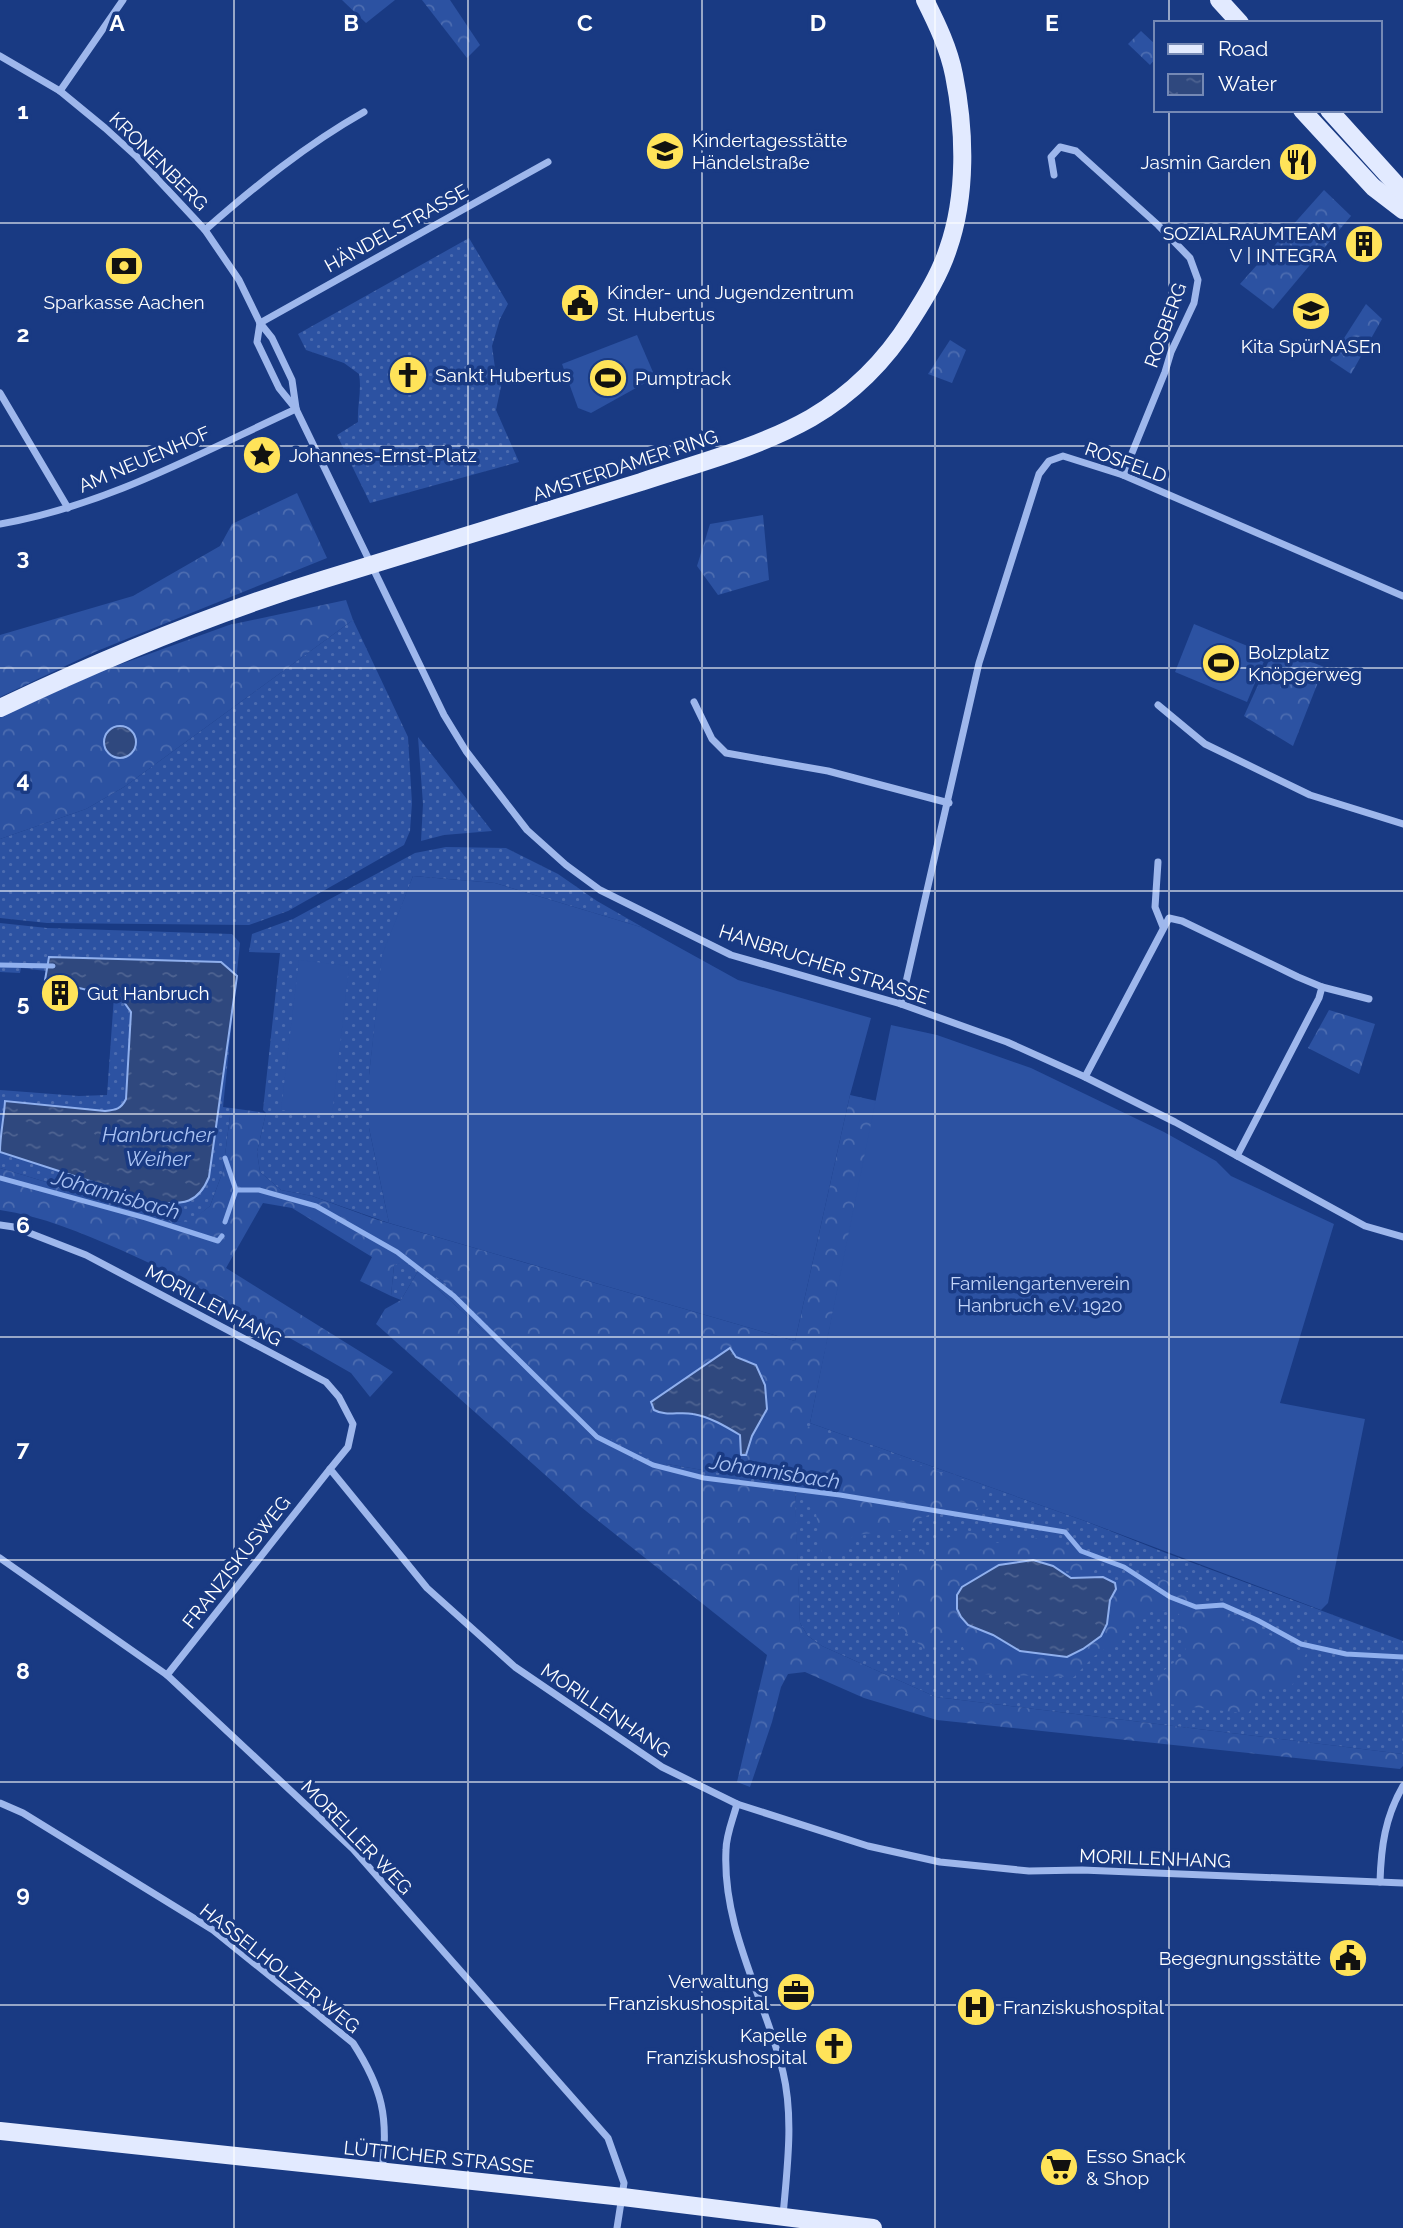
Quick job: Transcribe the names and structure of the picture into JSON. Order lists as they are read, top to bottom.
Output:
{
  "streets": {
    "main road": ["AMSTERDAMER RING", "LÜTTICHER STRASSE"],
    "street": [
      "KRONENBERG",
      "HÄNDELSTRASSE",
      "ROSBERG",
      "AM NEUENHOF",
      "ROSFELD",
      "HANBRUCHER STRASSE",
      "MORILLENHANG",
      "FRANZISKUSWEG",
      "MORELLER WEG",
      "HASSELHOLZER WEG"
    ]
  },
  "crossings": [
    ["KRONENBERG", "HÄNDELSTRASSE"],
    ["KRONENBERG", "AM NEUENHOF"],
    ["KRONENBERG", "AMSTERDAMER RING"],
    ["KRONENBERG", "HANBRUCHER STRASSE"],
    ["ROSBERG", "ROSFELD"],
    ["ROSFELD", "HANBRUCHER STRASSE"],
    ["AMSTERDAMER RING", "HANBRUCHER STRASSE"],
    ["MORILLENHANG", "FRANZISKUSWEG"],
    ["FRANZISKUSWEG", "MORELLER WEG"],
    ["MORELLER WEG", "LÜTTICHER STRASSE"],
    ["HASSELHOLZER WEG", "LÜTTICHER STRASSE"]
  ],
  "water": ["Hanbrucher Weiher", "Johannisbach"],
  "parks": ["Familengartenverein Hanbruch e.V. 1920"],
  "places": {
    "school or university": ["Kindertagesstätte Händelstraße", "Kita SpürNASEn"],
    "restaurant": ["Jasmin Garden"],
    "building": ["SOZIALRAUMTEAM V | INTEGRA", "Gut Hanbruch"],
    "bank": ["Sparkasse Aachen"],
    "public building": ["Kinder- und Jugendzentrum St. Hubertus", "Begegnungsstätte"],
    "church": ["Sankt Hubertus", "Kapelle Franziskushospital"],
    "sports": ["Pumptrack", "Bolzplatz Knöpgerweg"],
    "place": ["Johannes-Ernst-Platz"],
    "office": ["Verwaltung Franziskushospital"],
    "hospital": ["Franziskushospital"],
    "supermarket": ["Esso Snack & Shop"]
  },
  "legend": ["Road", "Water"],
  "grid": {
    "columns": [
      "A",
      "B",
      "C",
      "D",
      "E"
    ],
    "rows": [
      "1",
      "2",
      "3",
      "4",
      "5",
      "6",
      "7",
      "8",
      "9"
    ]
  }
}
